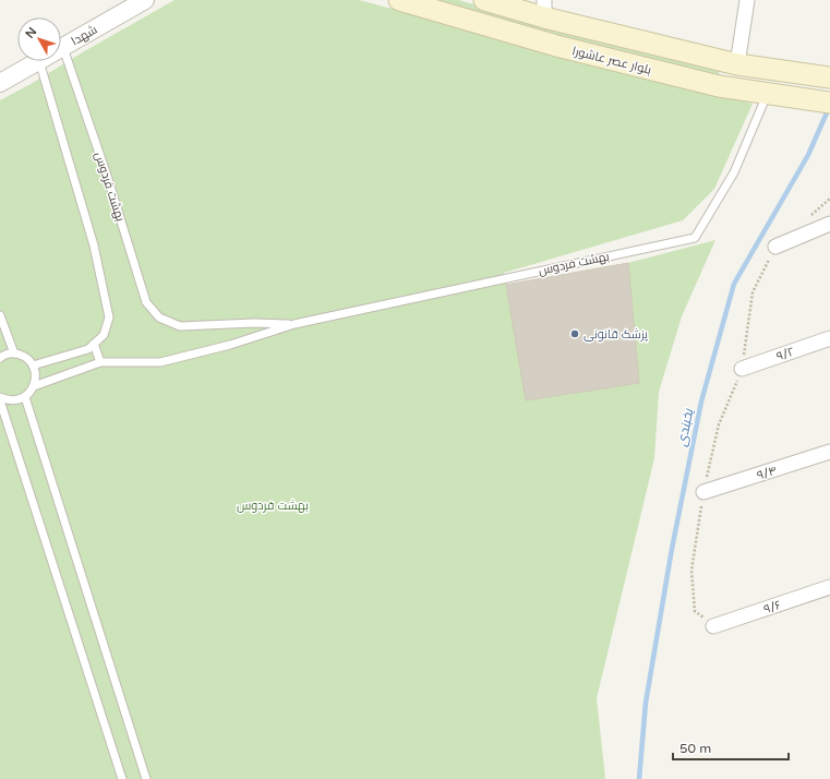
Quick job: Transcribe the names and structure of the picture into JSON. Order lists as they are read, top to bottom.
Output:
{
  "streets": {
    "main road": ["بلوار عصر عاشورا"],
    "street": [
      "شهدا",
      "۹/۲",
      "۹/۴",
      "۹/۶"
    ],
    "lane": ["بهشت فردوس"]
  },
  "crossings": [
    ["شهدا", "بهشت فردوس"],
    ["بلوار عصر عاشورا", "بهشت فردوس"]
  ],
  "water": ["یخبندی"],
  "parks": ["بهشت فردوس"],
  "places": ["پزشک قانونی"],
  "scale_bar": "50 m",
  "north": "top left"
}
